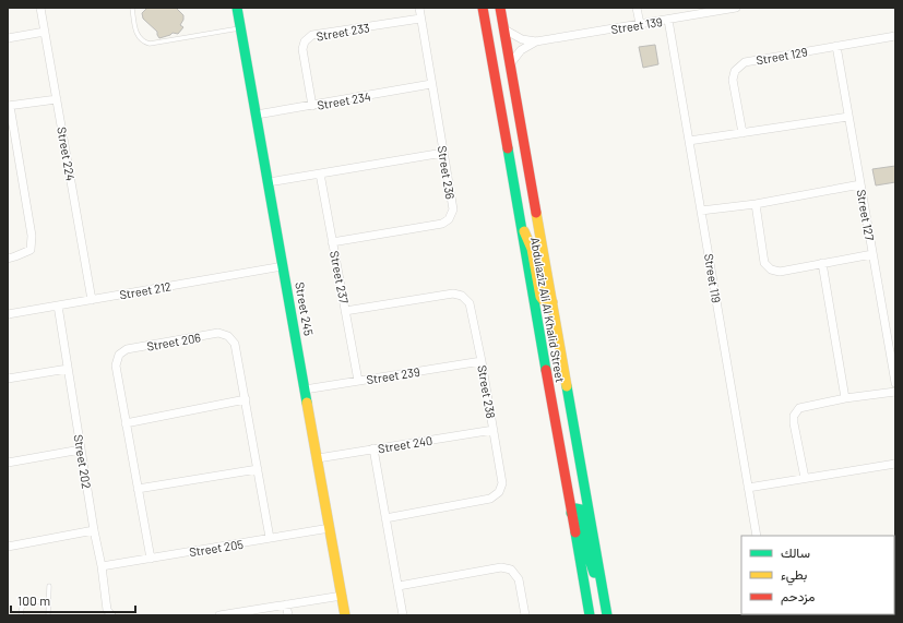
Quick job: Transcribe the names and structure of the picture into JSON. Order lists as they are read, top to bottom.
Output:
{
  "streets": {
    "street": [
      "Street 139",
      "Street 233",
      "Street 129",
      "Street 234",
      "Street 224",
      "Street 236",
      "Street 127",
      "Street 237",
      "Street 119",
      "Street 212",
      "Street 245",
      "Abdulaziz Ali Al Khalid Street",
      "Street 206",
      "Street 239",
      "Street 238",
      "Street 240",
      "Street 202",
      "Street 205"
    ]
  },
  "crossings": [
    ["Street 139", "Street 119"],
    ["Street 139", "Abdulaziz Ali Al Khalid Street"],
    ["Street 233", "Street 234"],
    ["Street 233", "Street 236"],
    ["Street 129", "Street 127"],
    ["Street 234", "Street 236"],
    ["Street 234", "Street 245"],
    ["Street 224", "Street 212"],
    ["Street 236", "Street 237"],
    ["Street 237", "Street 239"],
    ["Street 237", "Street 238"],
    ["Street 212", "Street 245"],
    ["Street 212", "Street 202"],
    ["Street 245", "Street 239"],
    ["Street 245", "Street 240"],
    ["Street 245", "Street 205"],
    ["Street 206", "Street 205"],
    ["Street 239", "Street 238"],
    ["Street 238", "Street 240"],
    ["Street 202", "Street 205"]
  ],
  "legend": ["سالك", "بطيء", "مزدحم"],
  "scale_bar": "100 m"
}
